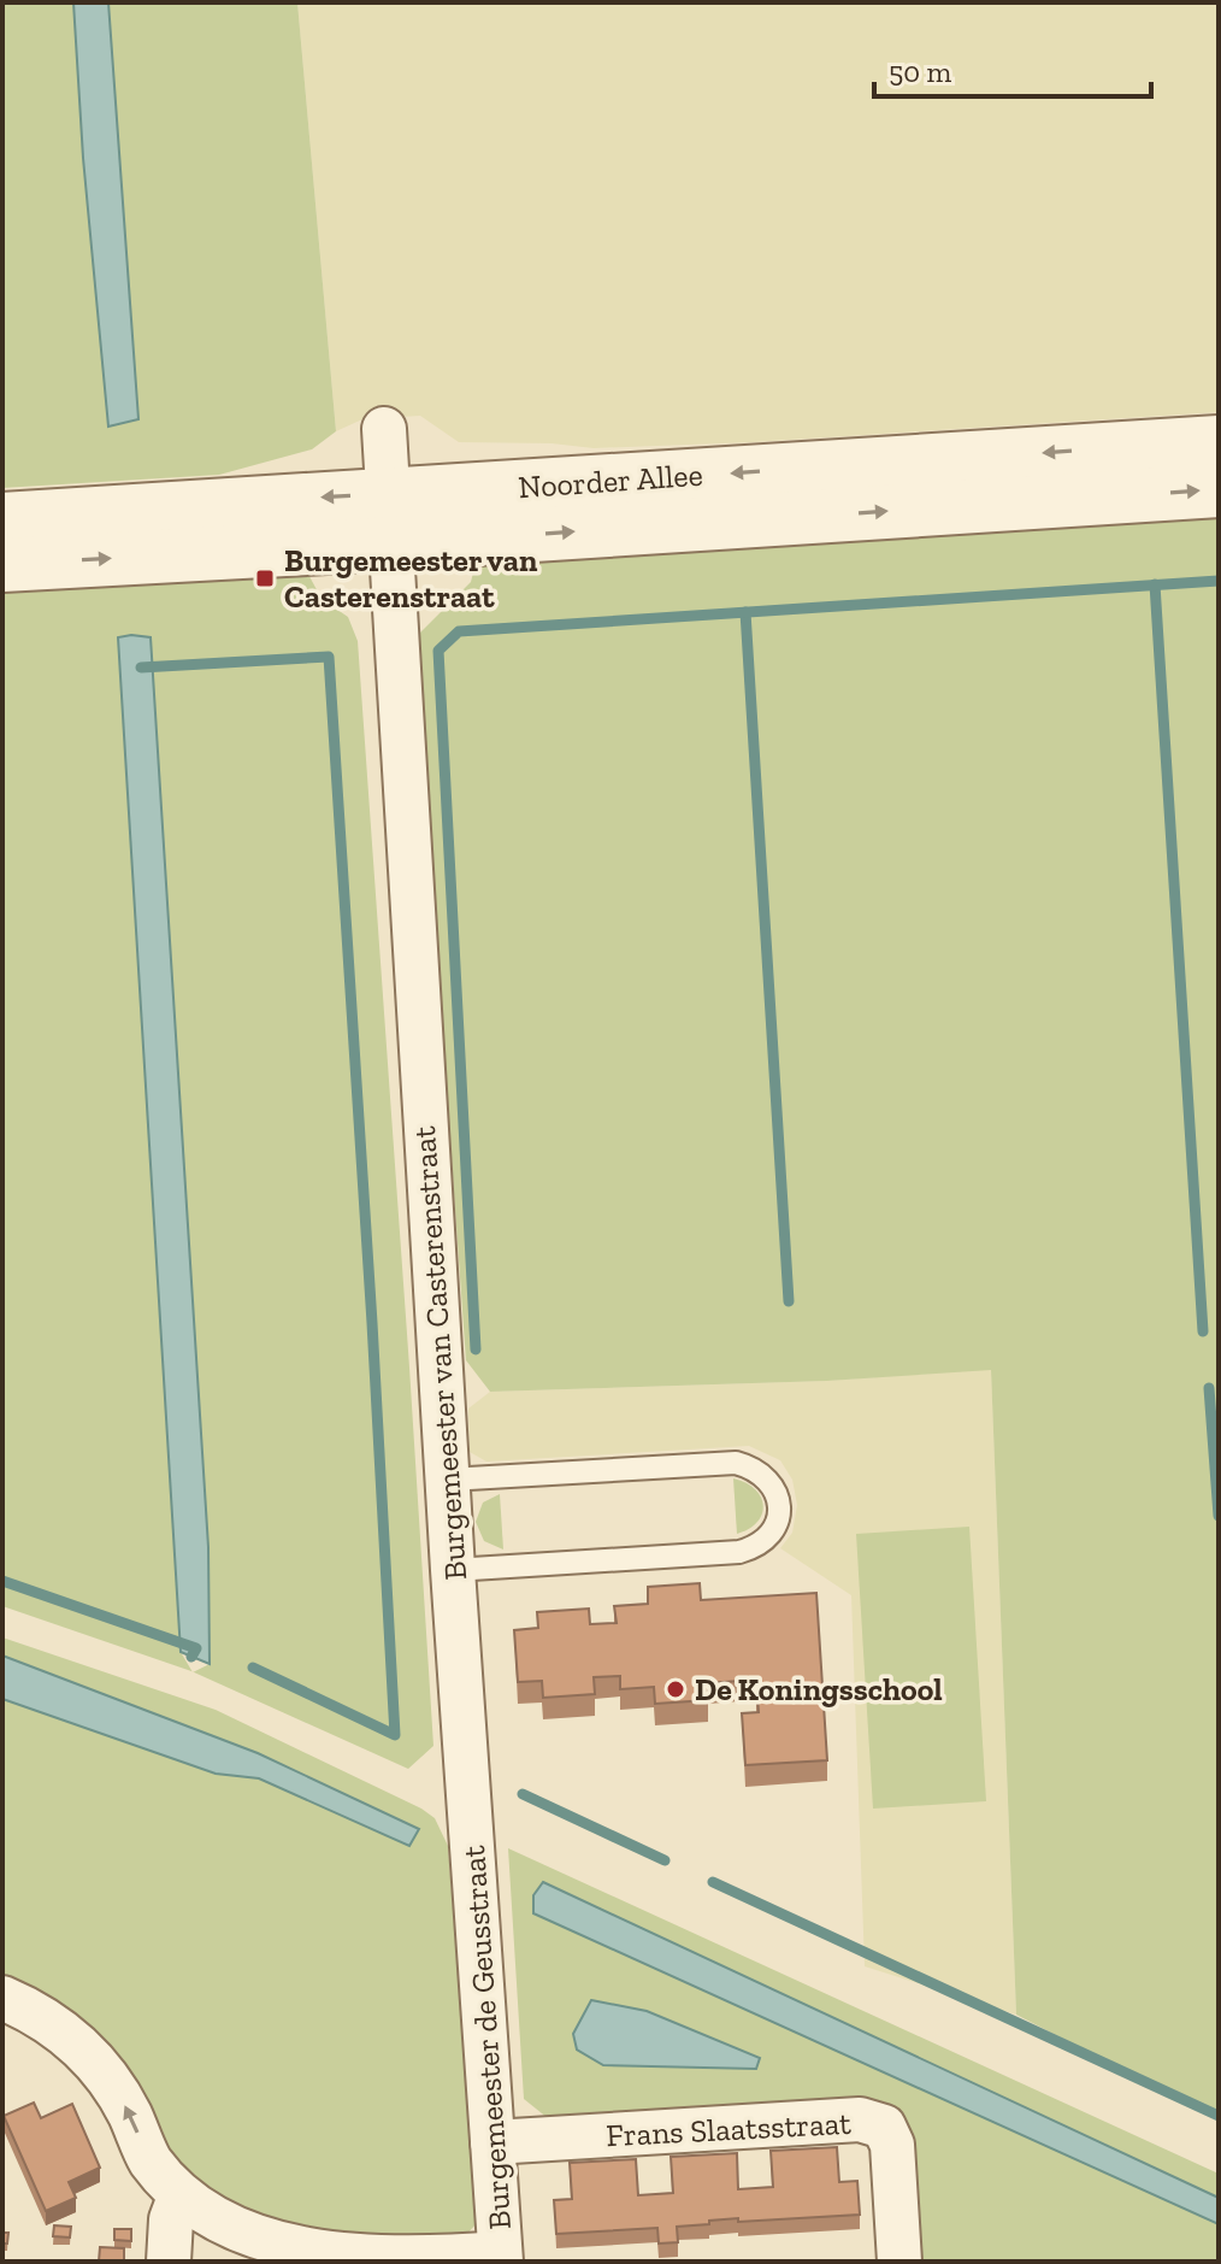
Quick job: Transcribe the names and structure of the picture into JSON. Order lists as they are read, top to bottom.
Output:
{
  "streets": {
    "street": [
      "Noorder Allee",
      "Burgemeester van Casterenstraat",
      "Burgemeester de Geusstraat",
      "Frans Slaatsstraat"
    ]
  },
  "crossings": [
    ["Noorder Allee", "Burgemeester van Casterenstraat"],
    ["Burgemeester van Casterenstraat", "Burgemeester de Geusstraat"],
    ["Burgemeester de Geusstraat", "Frans Slaatsstraat"]
  ],
  "places": {
    "transit": ["Burgemeester van Casterenstraat"],
    "other": ["De Koningsschool"]
  },
  "scale_bar": "50 m"
}
